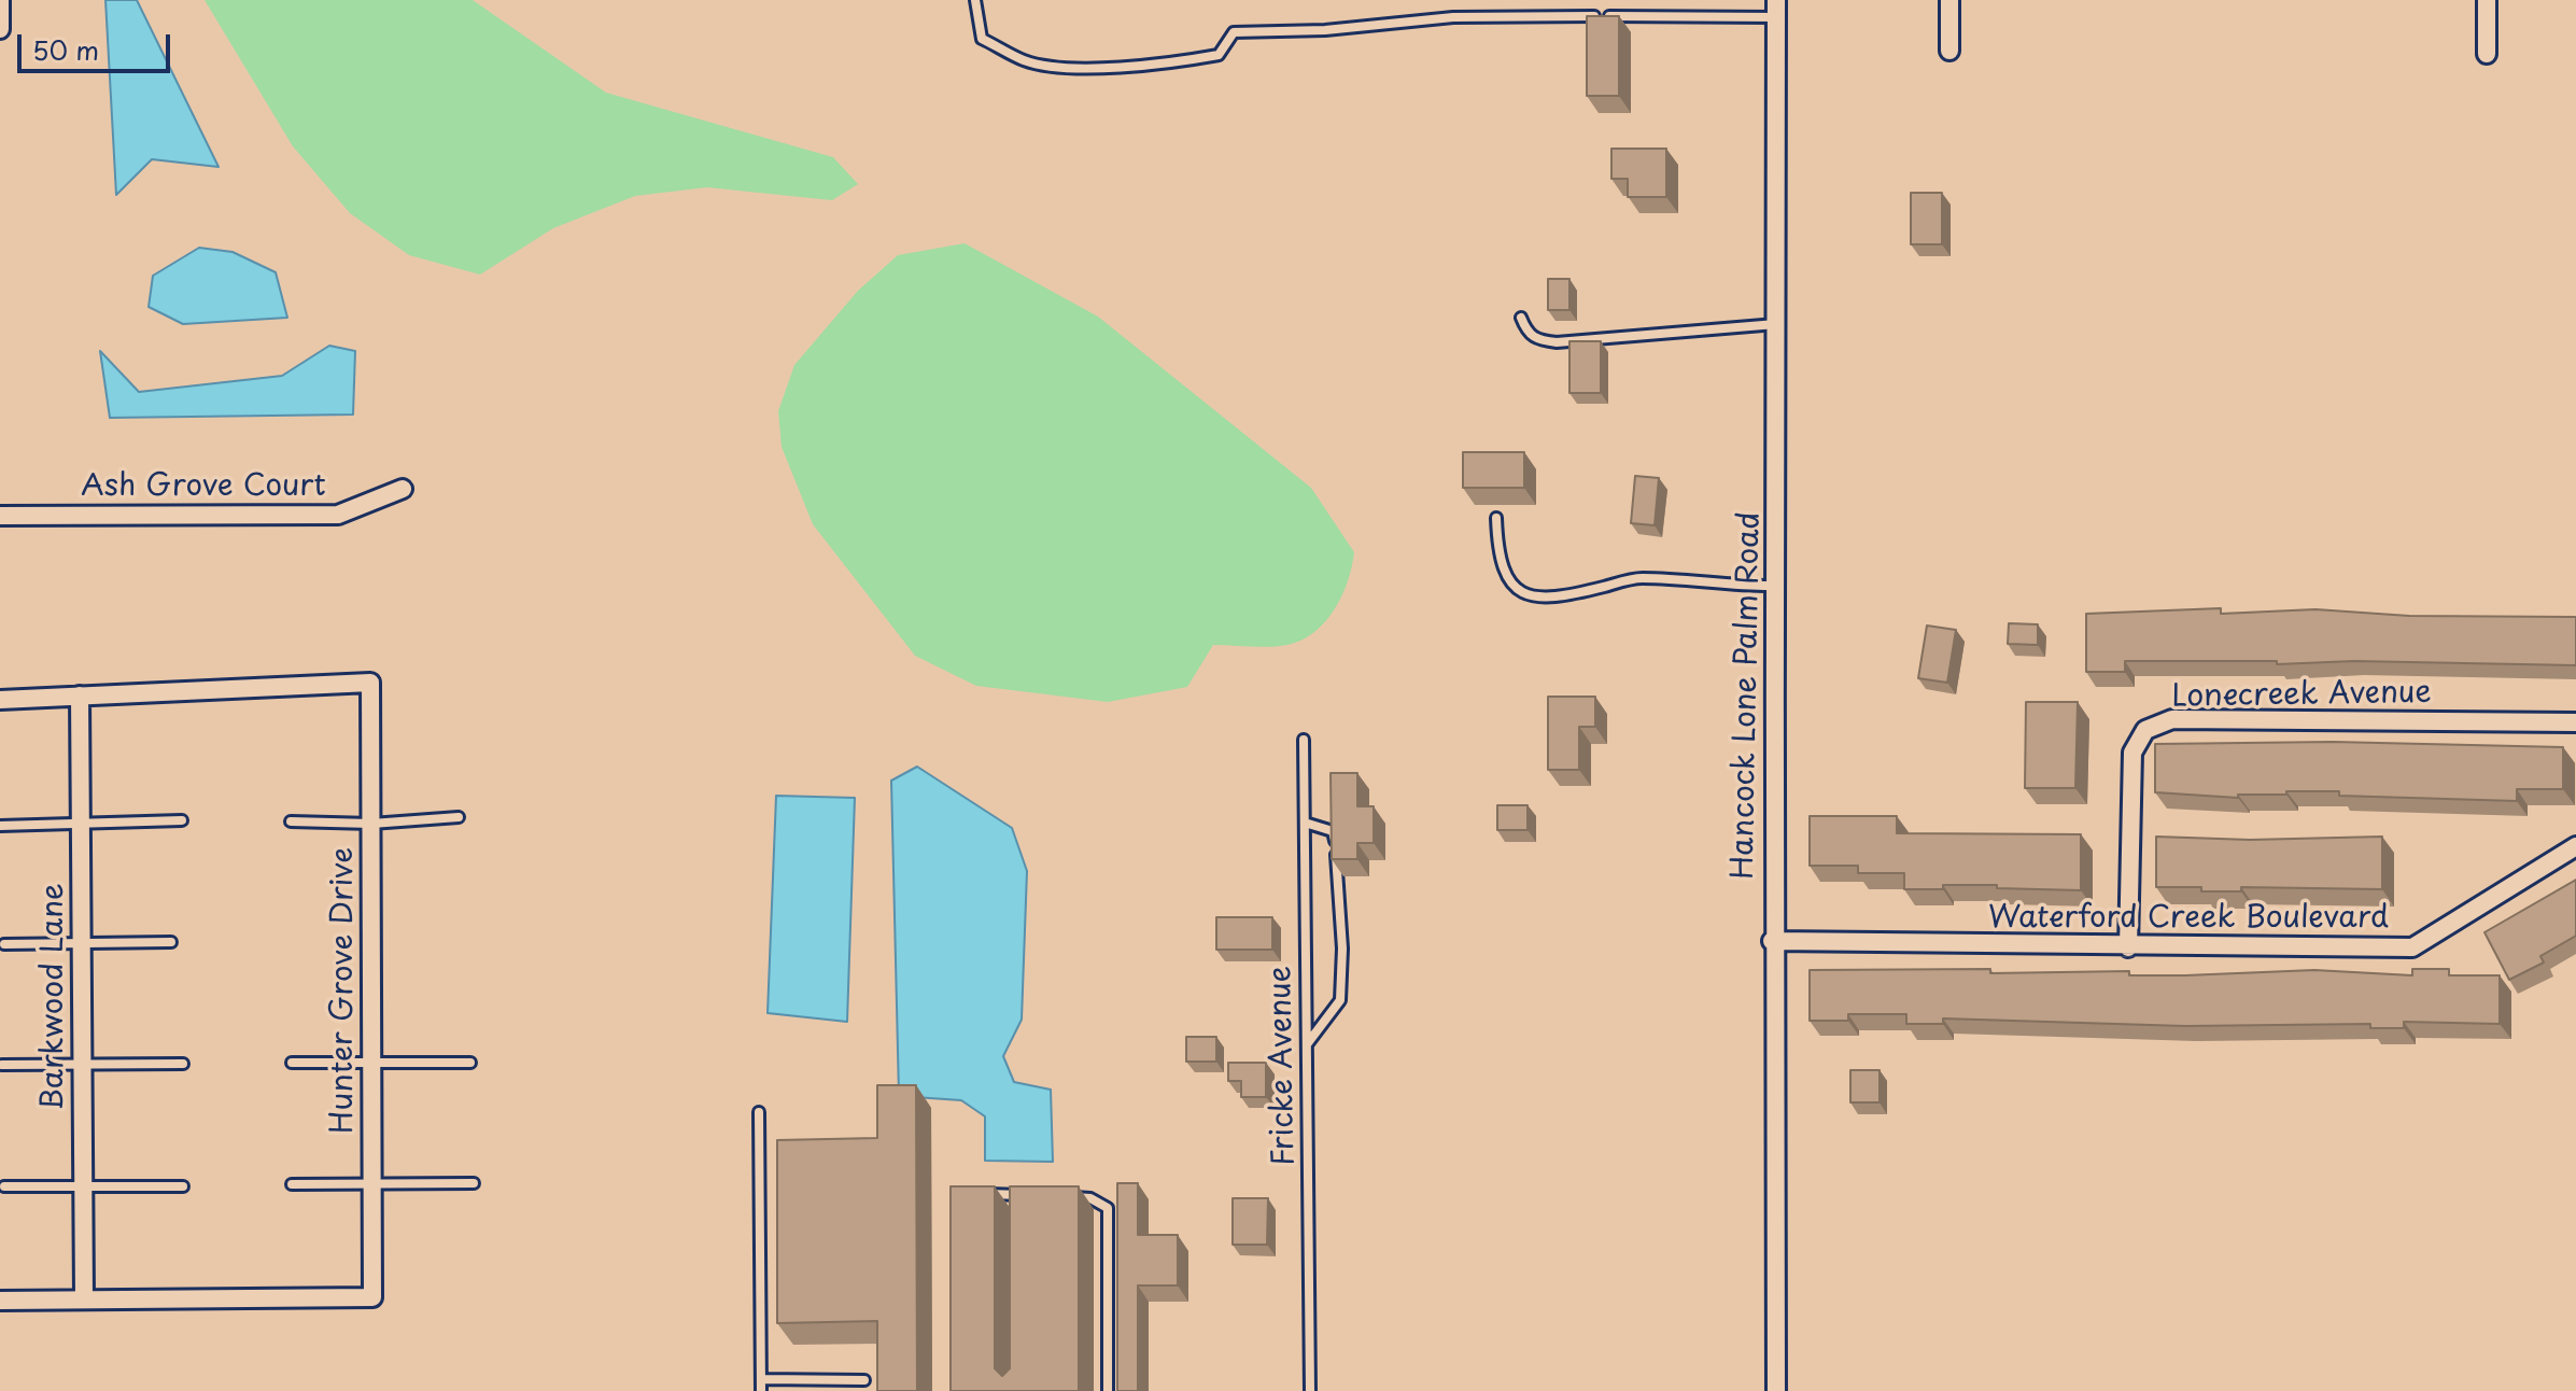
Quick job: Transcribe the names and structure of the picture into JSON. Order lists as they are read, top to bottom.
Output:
{
  "streets": {
    "street": [
      "Ash Grove Court",
      "Hancock Lone Palm Road",
      "Lonecreek Avenue",
      "Waterford Creek Boulevard",
      "Hunter Grove Drive",
      "Barkwood Lane"
    ],
    "lane": ["Fricke Avenue"]
  },
  "crossings": [
    ["Hancock Lone Palm Road", "Waterford Creek Boulevard"],
    ["Lonecreek Avenue", "Waterford Creek Boulevard"],
    ["Hunter Grove Drive", "Barkwood Lane"]
  ],
  "scale_bar": "50 m"
}
